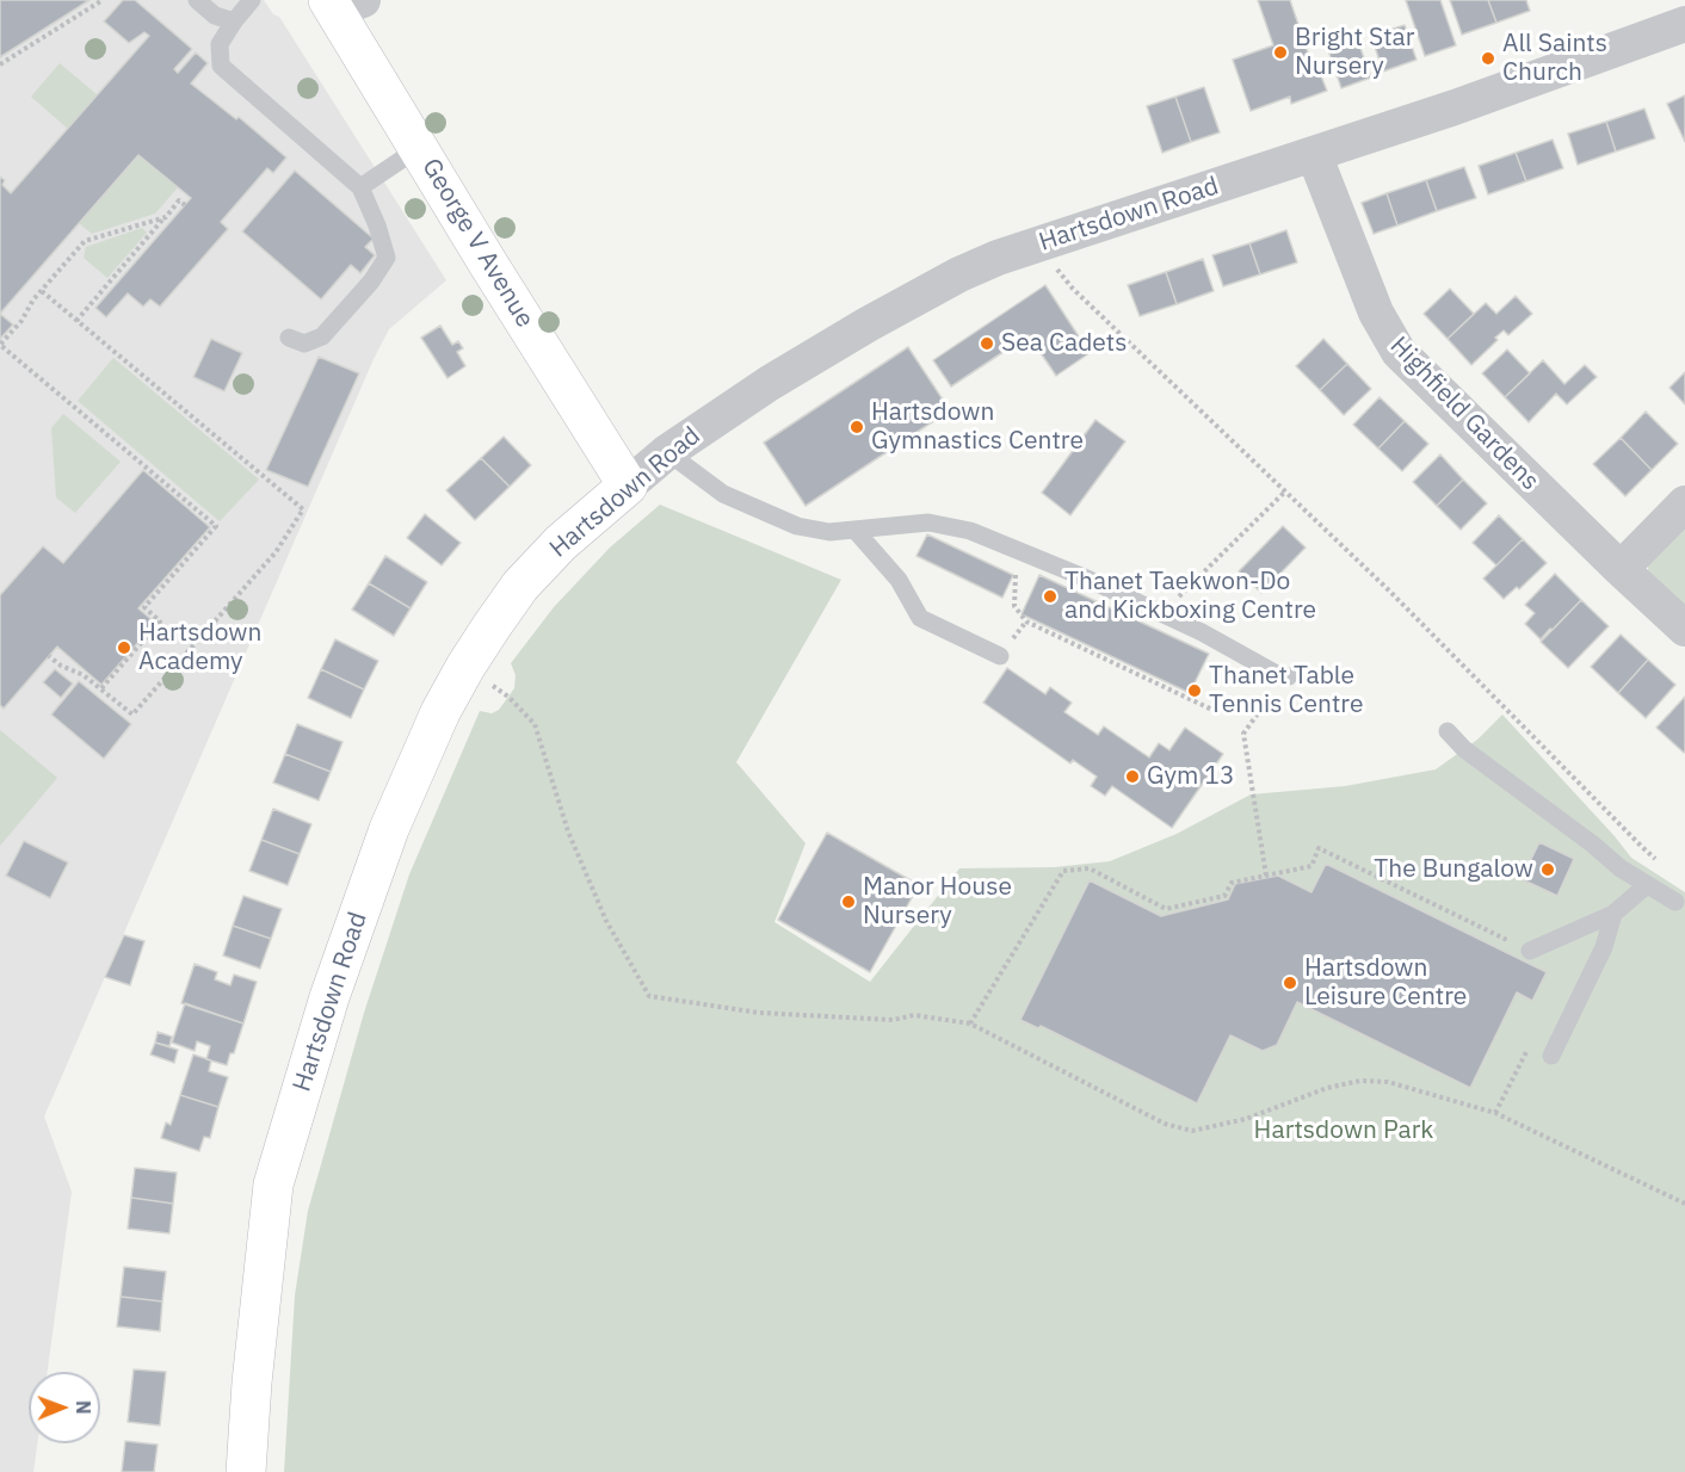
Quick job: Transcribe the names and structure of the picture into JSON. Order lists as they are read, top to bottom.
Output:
{
  "streets": {
    "main road": ["Hartsdown Road", "George V Avenue"],
    "street": ["Highfield Gardens"]
  },
  "crossings": [
    ["Hartsdown Road", "George V Avenue"],
    ["Hartsdown Road", "Highfield Gardens"]
  ],
  "parks": ["Hartsdown Park"],
  "places": [
    "Bright Star Nursery",
    "All Saints Church",
    "Sea Cadets",
    "Hartsdown Gymnastics Centre",
    "Thanet Taekwon-Do and Kickboxing Centre",
    "Hartsdown Academy",
    "Thanet Table Tennis Centre",
    "Gym 13",
    "The Bungalow",
    "Manor House Nursery",
    "Hartsdown Leisure Centre"
  ],
  "north": "right"
}
